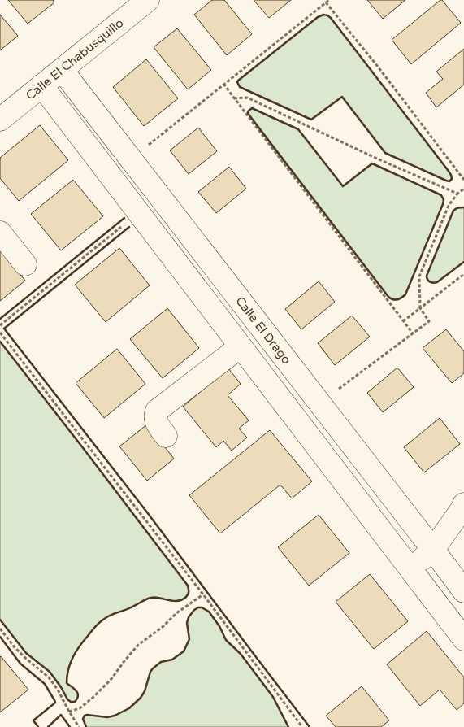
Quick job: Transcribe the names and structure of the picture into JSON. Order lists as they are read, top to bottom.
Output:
{
  "streets": {
    "street": ["Calle El Chabusquillo", "Calle El Drago"]
  },
  "crossings": [
    ["Calle El Chabusquillo", "Calle El Drago"]
  ]
}
